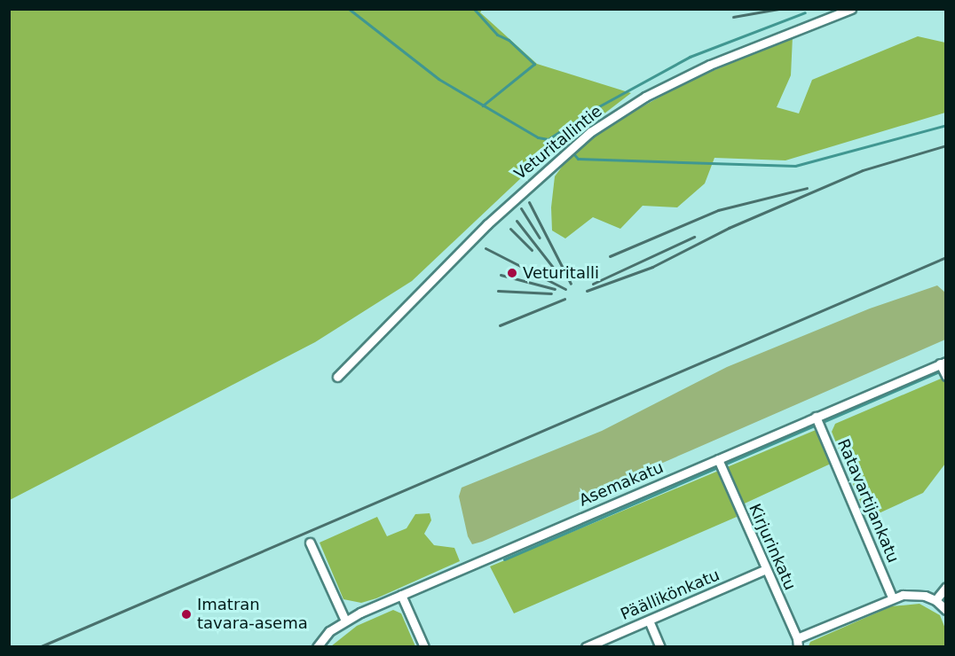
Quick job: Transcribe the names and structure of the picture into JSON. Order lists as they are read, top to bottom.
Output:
{
  "streets": {
    "street": [
      "Veturitallintie",
      "Asemakatu",
      "Ratavartijankatu",
      "Kirjurinkatu",
      "Päällikönkatu"
    ]
  },
  "crossings": [
    ["Asemakatu", "Ratavartijankatu"],
    ["Asemakatu", "Kirjurinkatu"],
    ["Kirjurinkatu", "Päällikönkatu"]
  ],
  "places": ["Veturitalli", "Imatran tavara-asema"]
}
